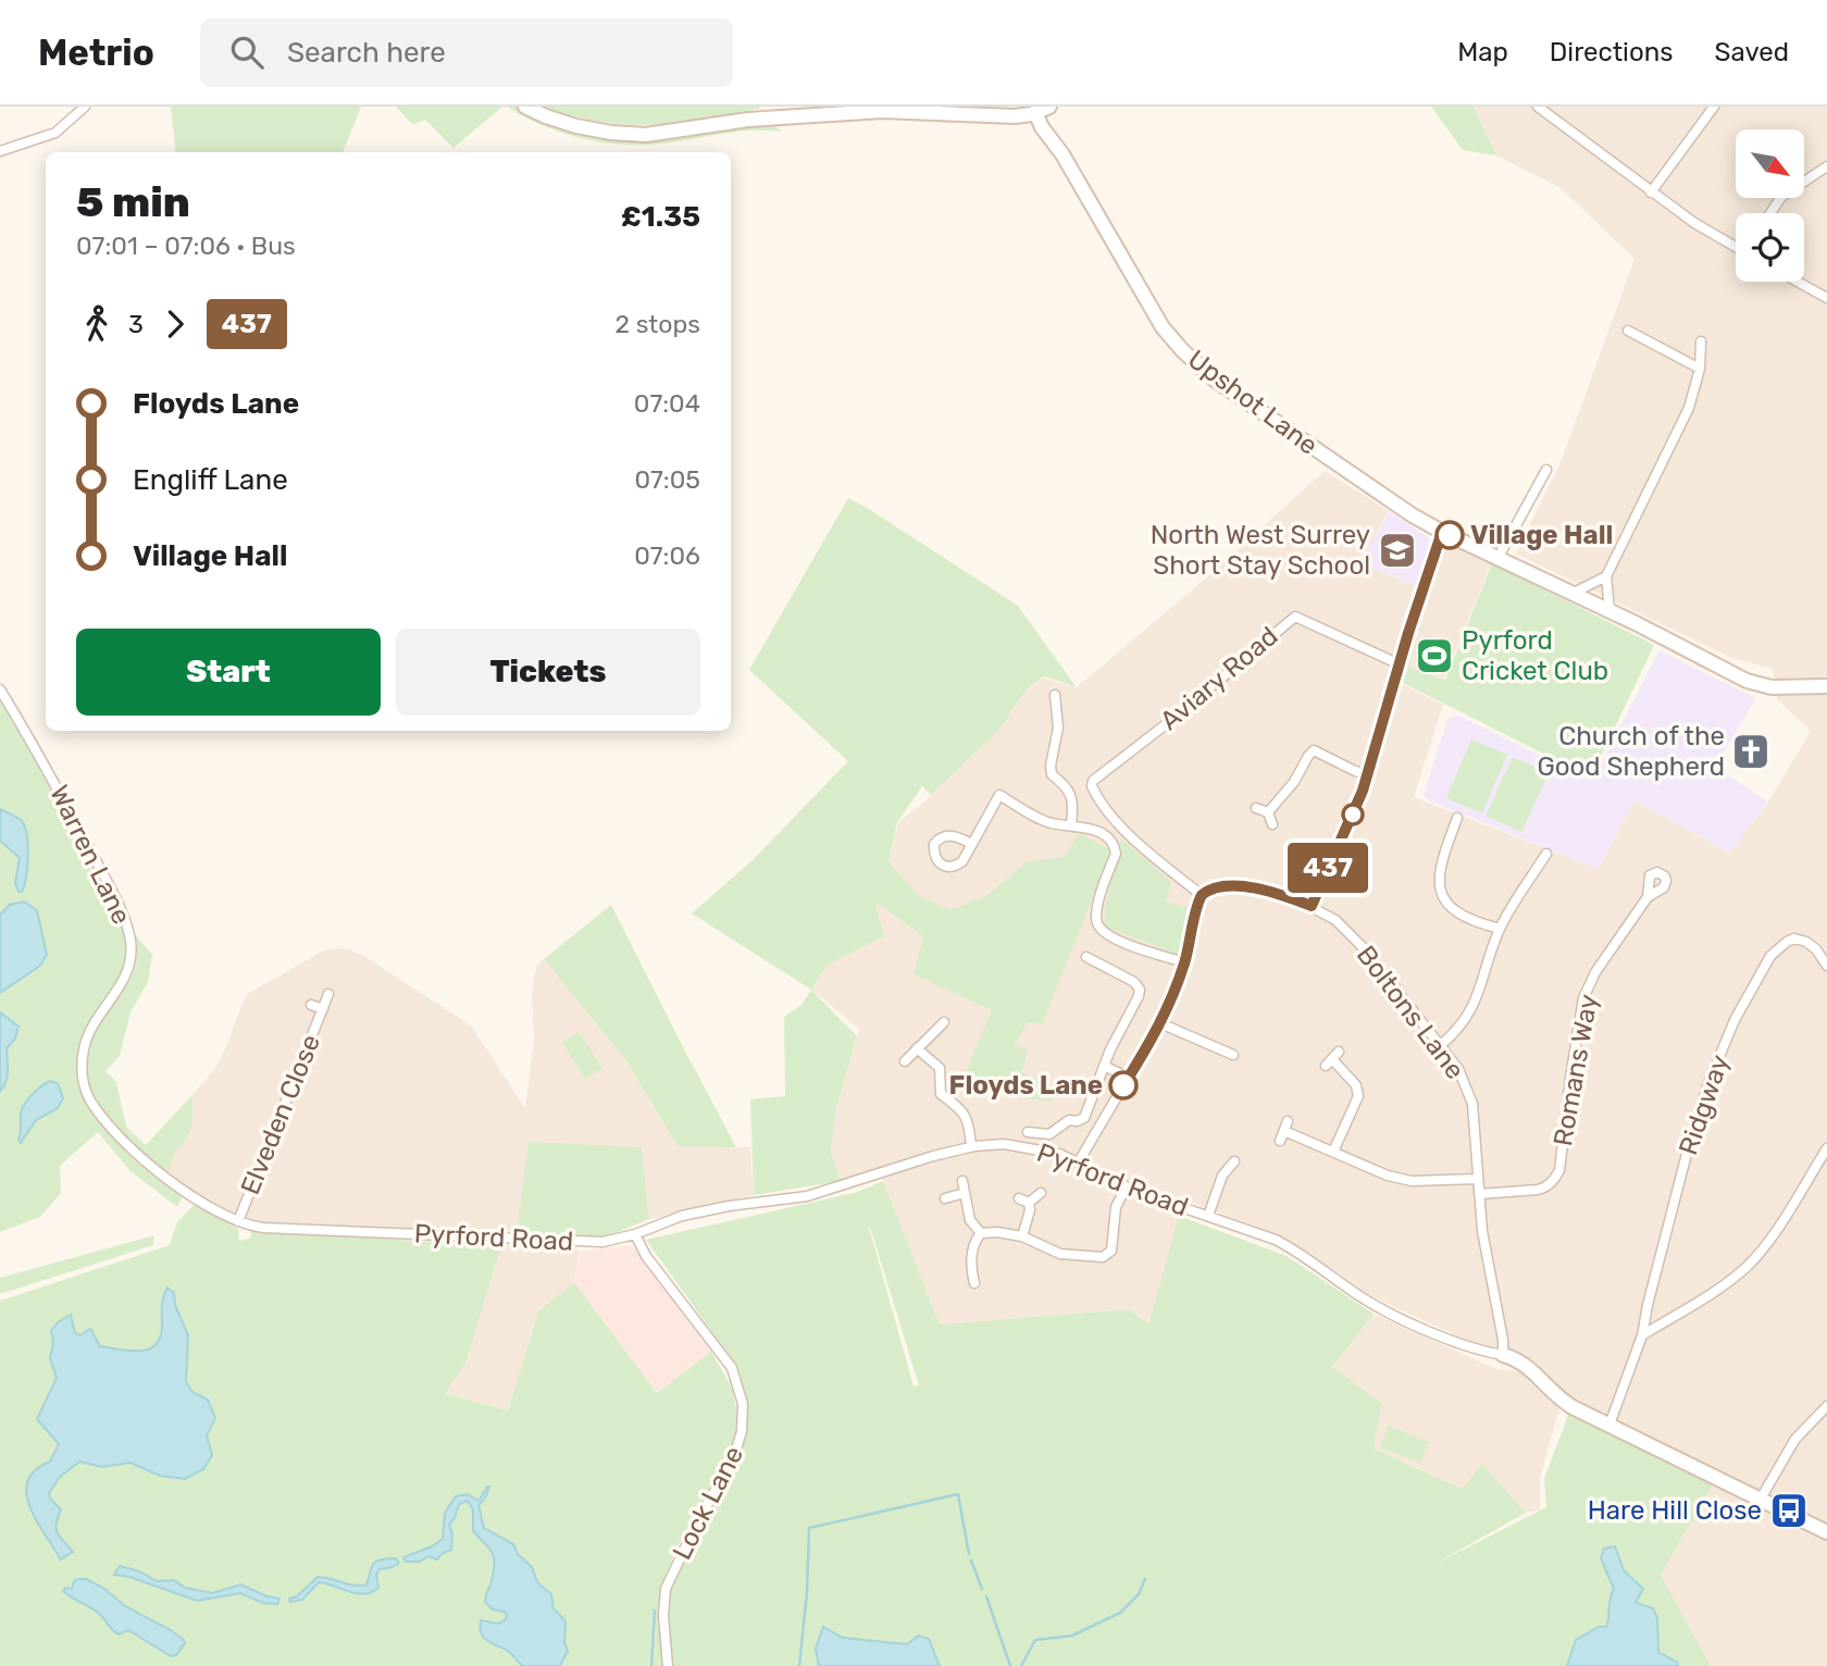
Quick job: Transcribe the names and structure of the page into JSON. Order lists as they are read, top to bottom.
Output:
{
  "streets": {
    "main road": ["Upshot Lane", "Pyrford Road"],
    "street": [
      "Aviary Road",
      "Warren Lane",
      "Boltons Lane",
      "Romans Way",
      "Ridgway",
      "Elveden Close",
      "Lock Lane"
    ]
  },
  "crossings": [
    ["Aviary Road", "Boltons Lane"],
    ["Warren Lane", "Elveden Close"],
    ["Warren Lane", "Pyrford Road"],
    ["Boltons Lane", "Romans Way"],
    ["Boltons Lane", "Pyrford Road"],
    ["Ridgway", "Pyrford Road"],
    ["Elveden Close", "Pyrford Road"],
    ["Pyrford Road", "Lock Lane"]
  ],
  "places": {
    "other": ["Village Hall", "Floyds Lane"],
    "school or university": ["North West Surrey Short Stay School"],
    "sports": ["Pyrford Cricket Club"],
    "church": ["Church of the Good Shepherd"],
    "bus stop": ["Hare Hill Close"]
  },
  "lines": ["bus line 437"],
  "north": "bottom right",
  "page": {
    "header": "Metrio",
    "search": "Search here",
    "nav": ["Map", "Directions", "Saved"],
    "on_map": "437",
    "heading": ["5 min", "07:01 – 07:06 · Bus", "£1.35"],
    "legs": ["3", "437", "2 stops"],
    "list": [
      {
        "name": "Floyds Lane",
        "value": "07:04"
      },
      {
        "name": "Engliff Lane",
        "value": "07:05"
      },
      {
        "name": "Village Hall",
        "value": "07:06"
      }
    ],
    "buttons": ["Start", "Tickets"]
  }
}
